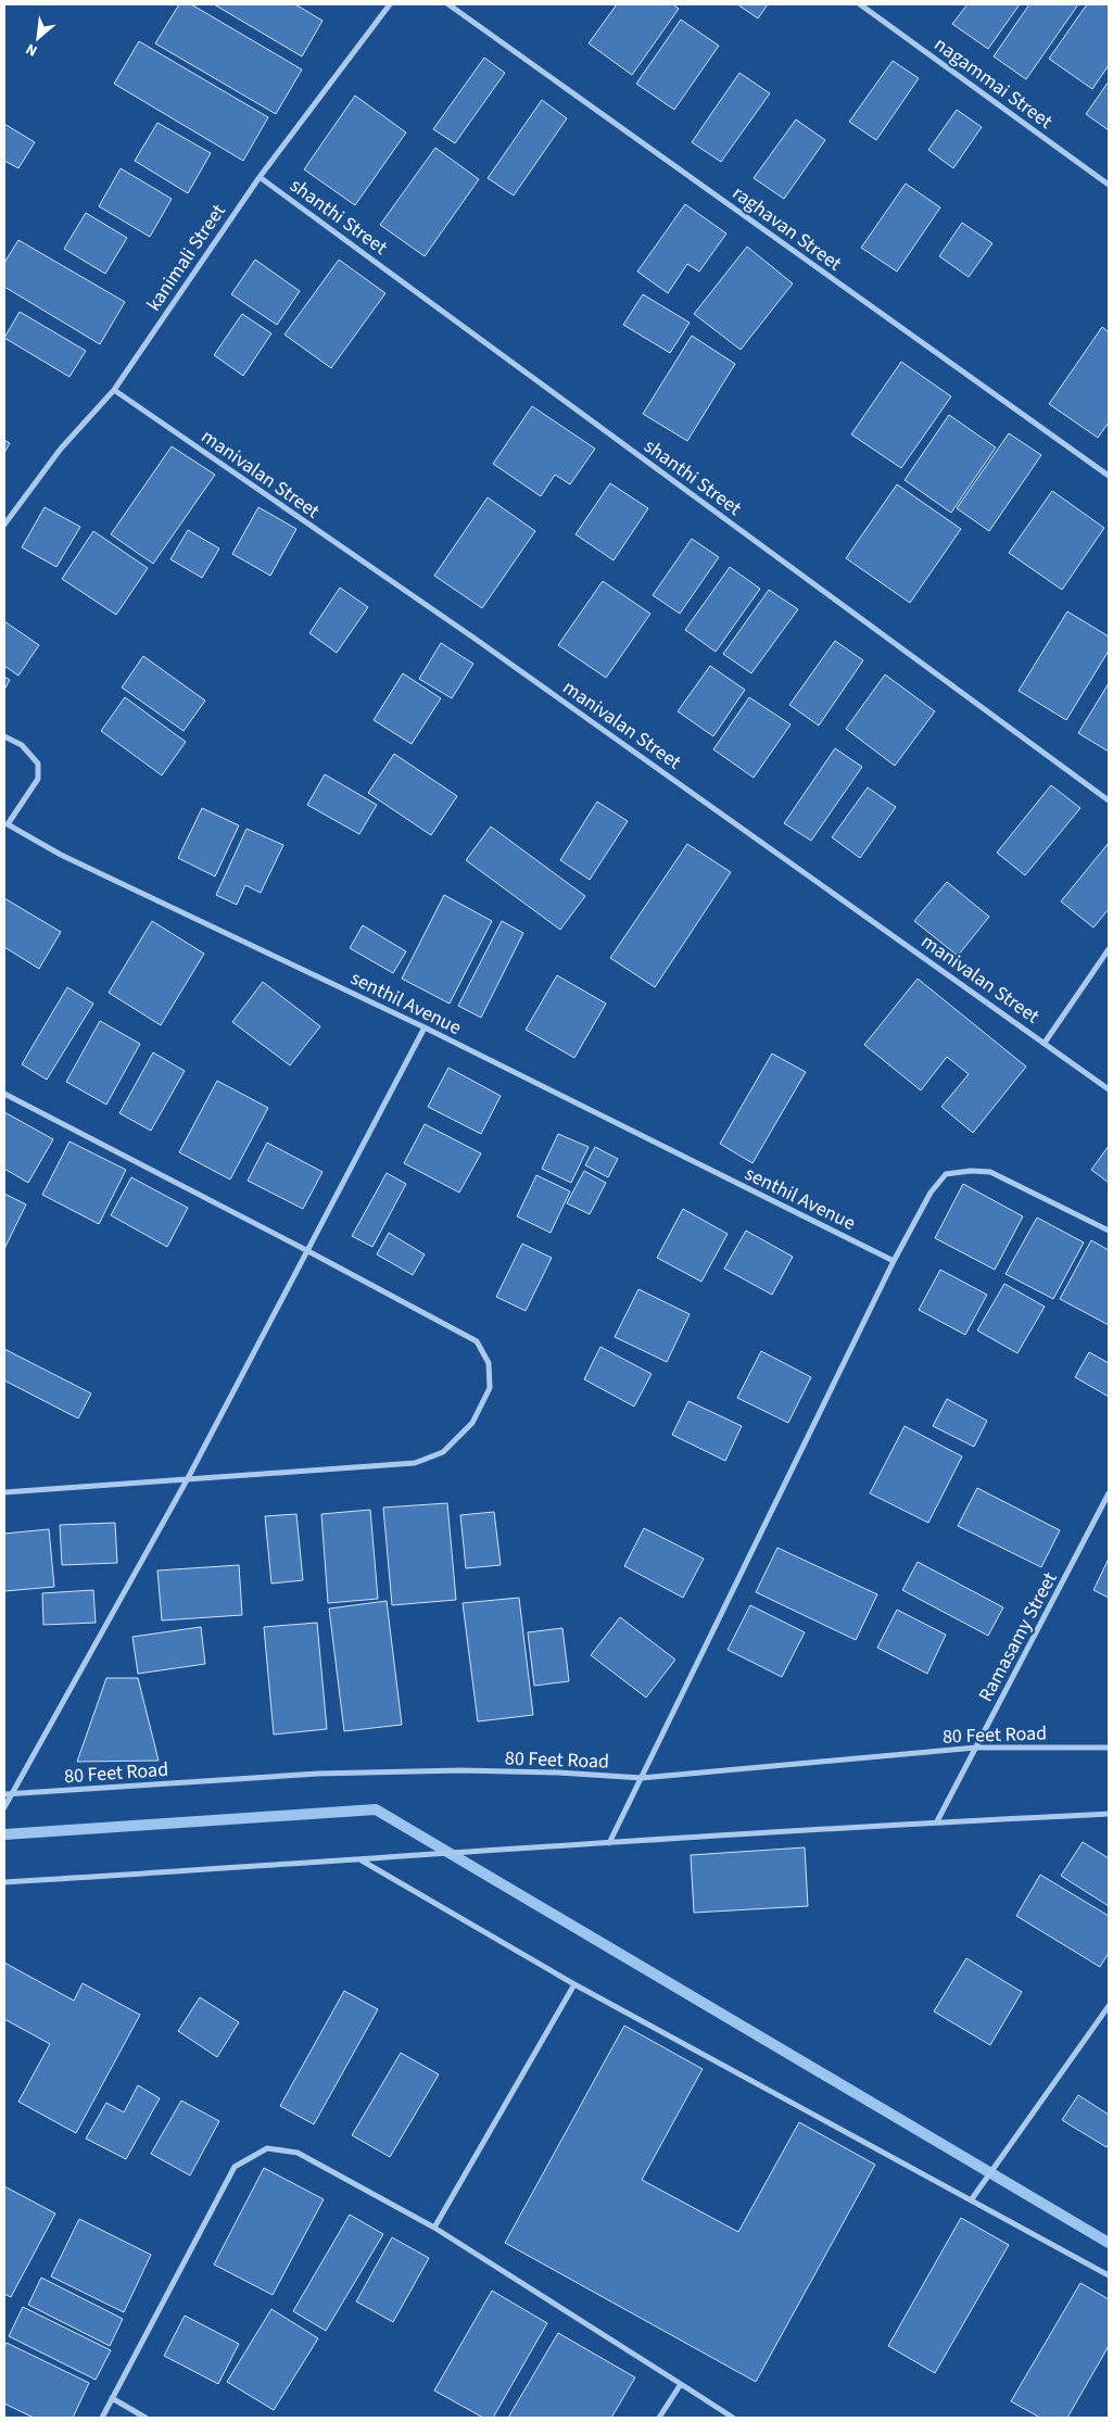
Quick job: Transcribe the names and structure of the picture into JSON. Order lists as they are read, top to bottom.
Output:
{
  "streets": {
    "street": [
      "nagammai Street",
      "shanthi Street",
      "raghavan Street",
      "kanimali Street",
      "manivalan Street",
      "senthil Avenue",
      "Ramasamy Street",
      "80 Feet Road"
    ]
  },
  "crossings": [
    ["shanthi Street", "kanimali Street"],
    ["kanimali Street", "manivalan Street"],
    ["Ramasamy Street", "80 Feet Road"]
  ],
  "north": "bottom left"
}
